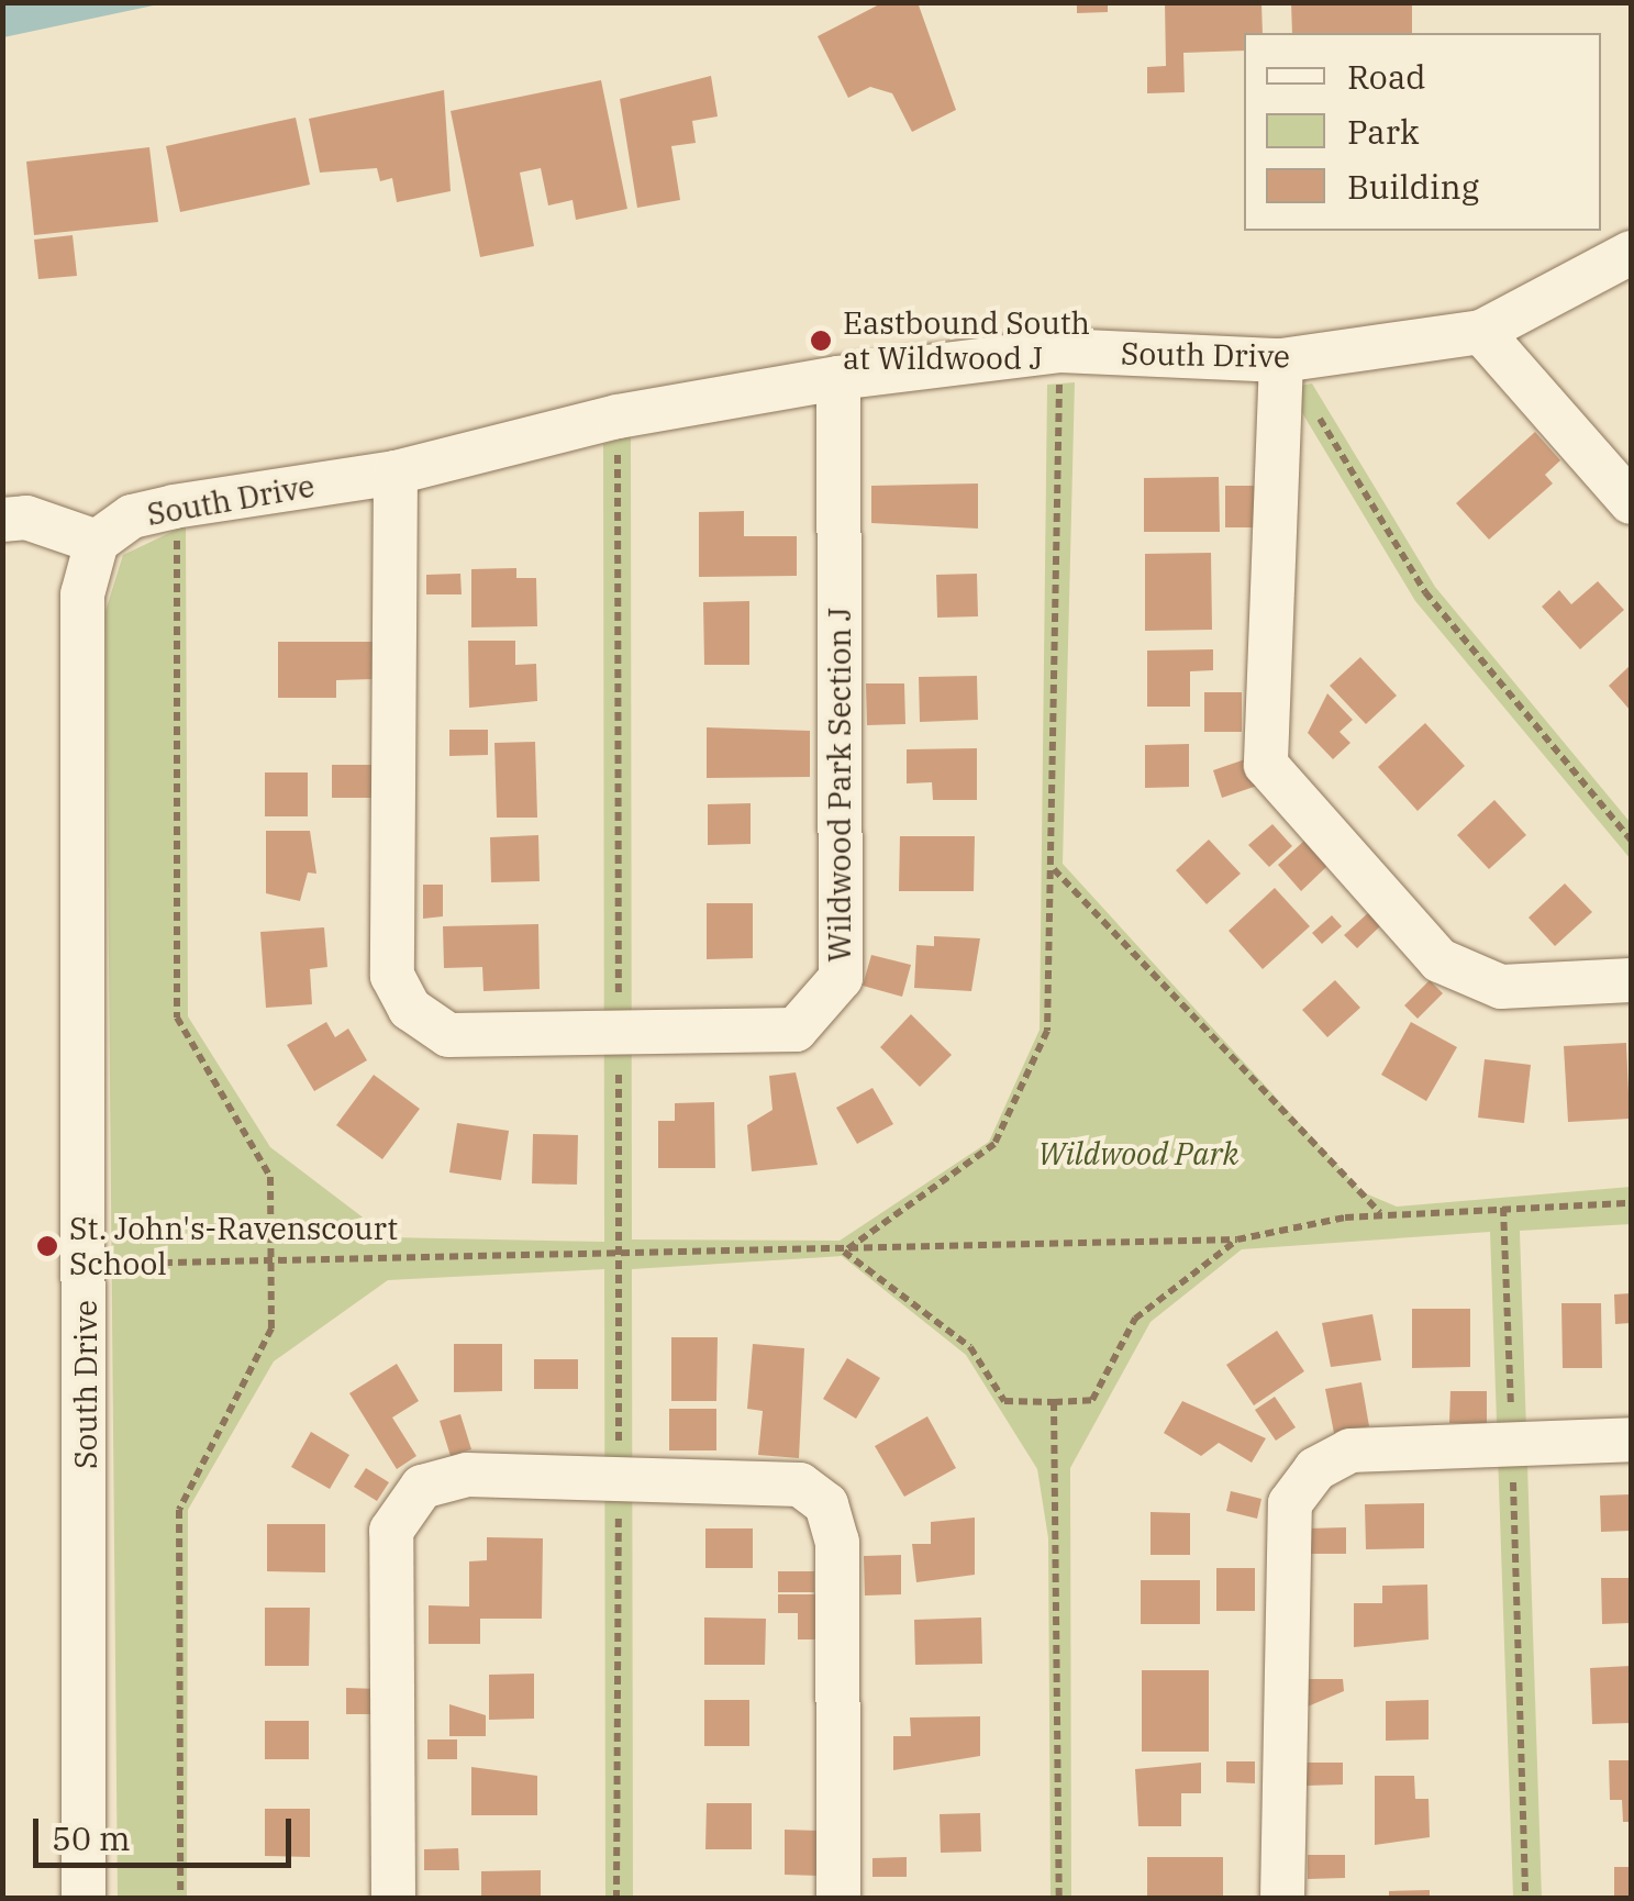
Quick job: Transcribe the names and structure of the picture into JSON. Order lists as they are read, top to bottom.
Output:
{
  "streets": {
    "street": ["South Drive", "Wildwood Park Section J"]
  },
  "crossings": [
    ["South Drive", "Wildwood Park Section J"]
  ],
  "parks": ["Wildwood Park"],
  "places": ["Eastbound South at Wildwood J", "St. John's-Ravenscourt School"],
  "legend": ["Road", "Park", "Building"],
  "scale_bar": "50 m"
}
